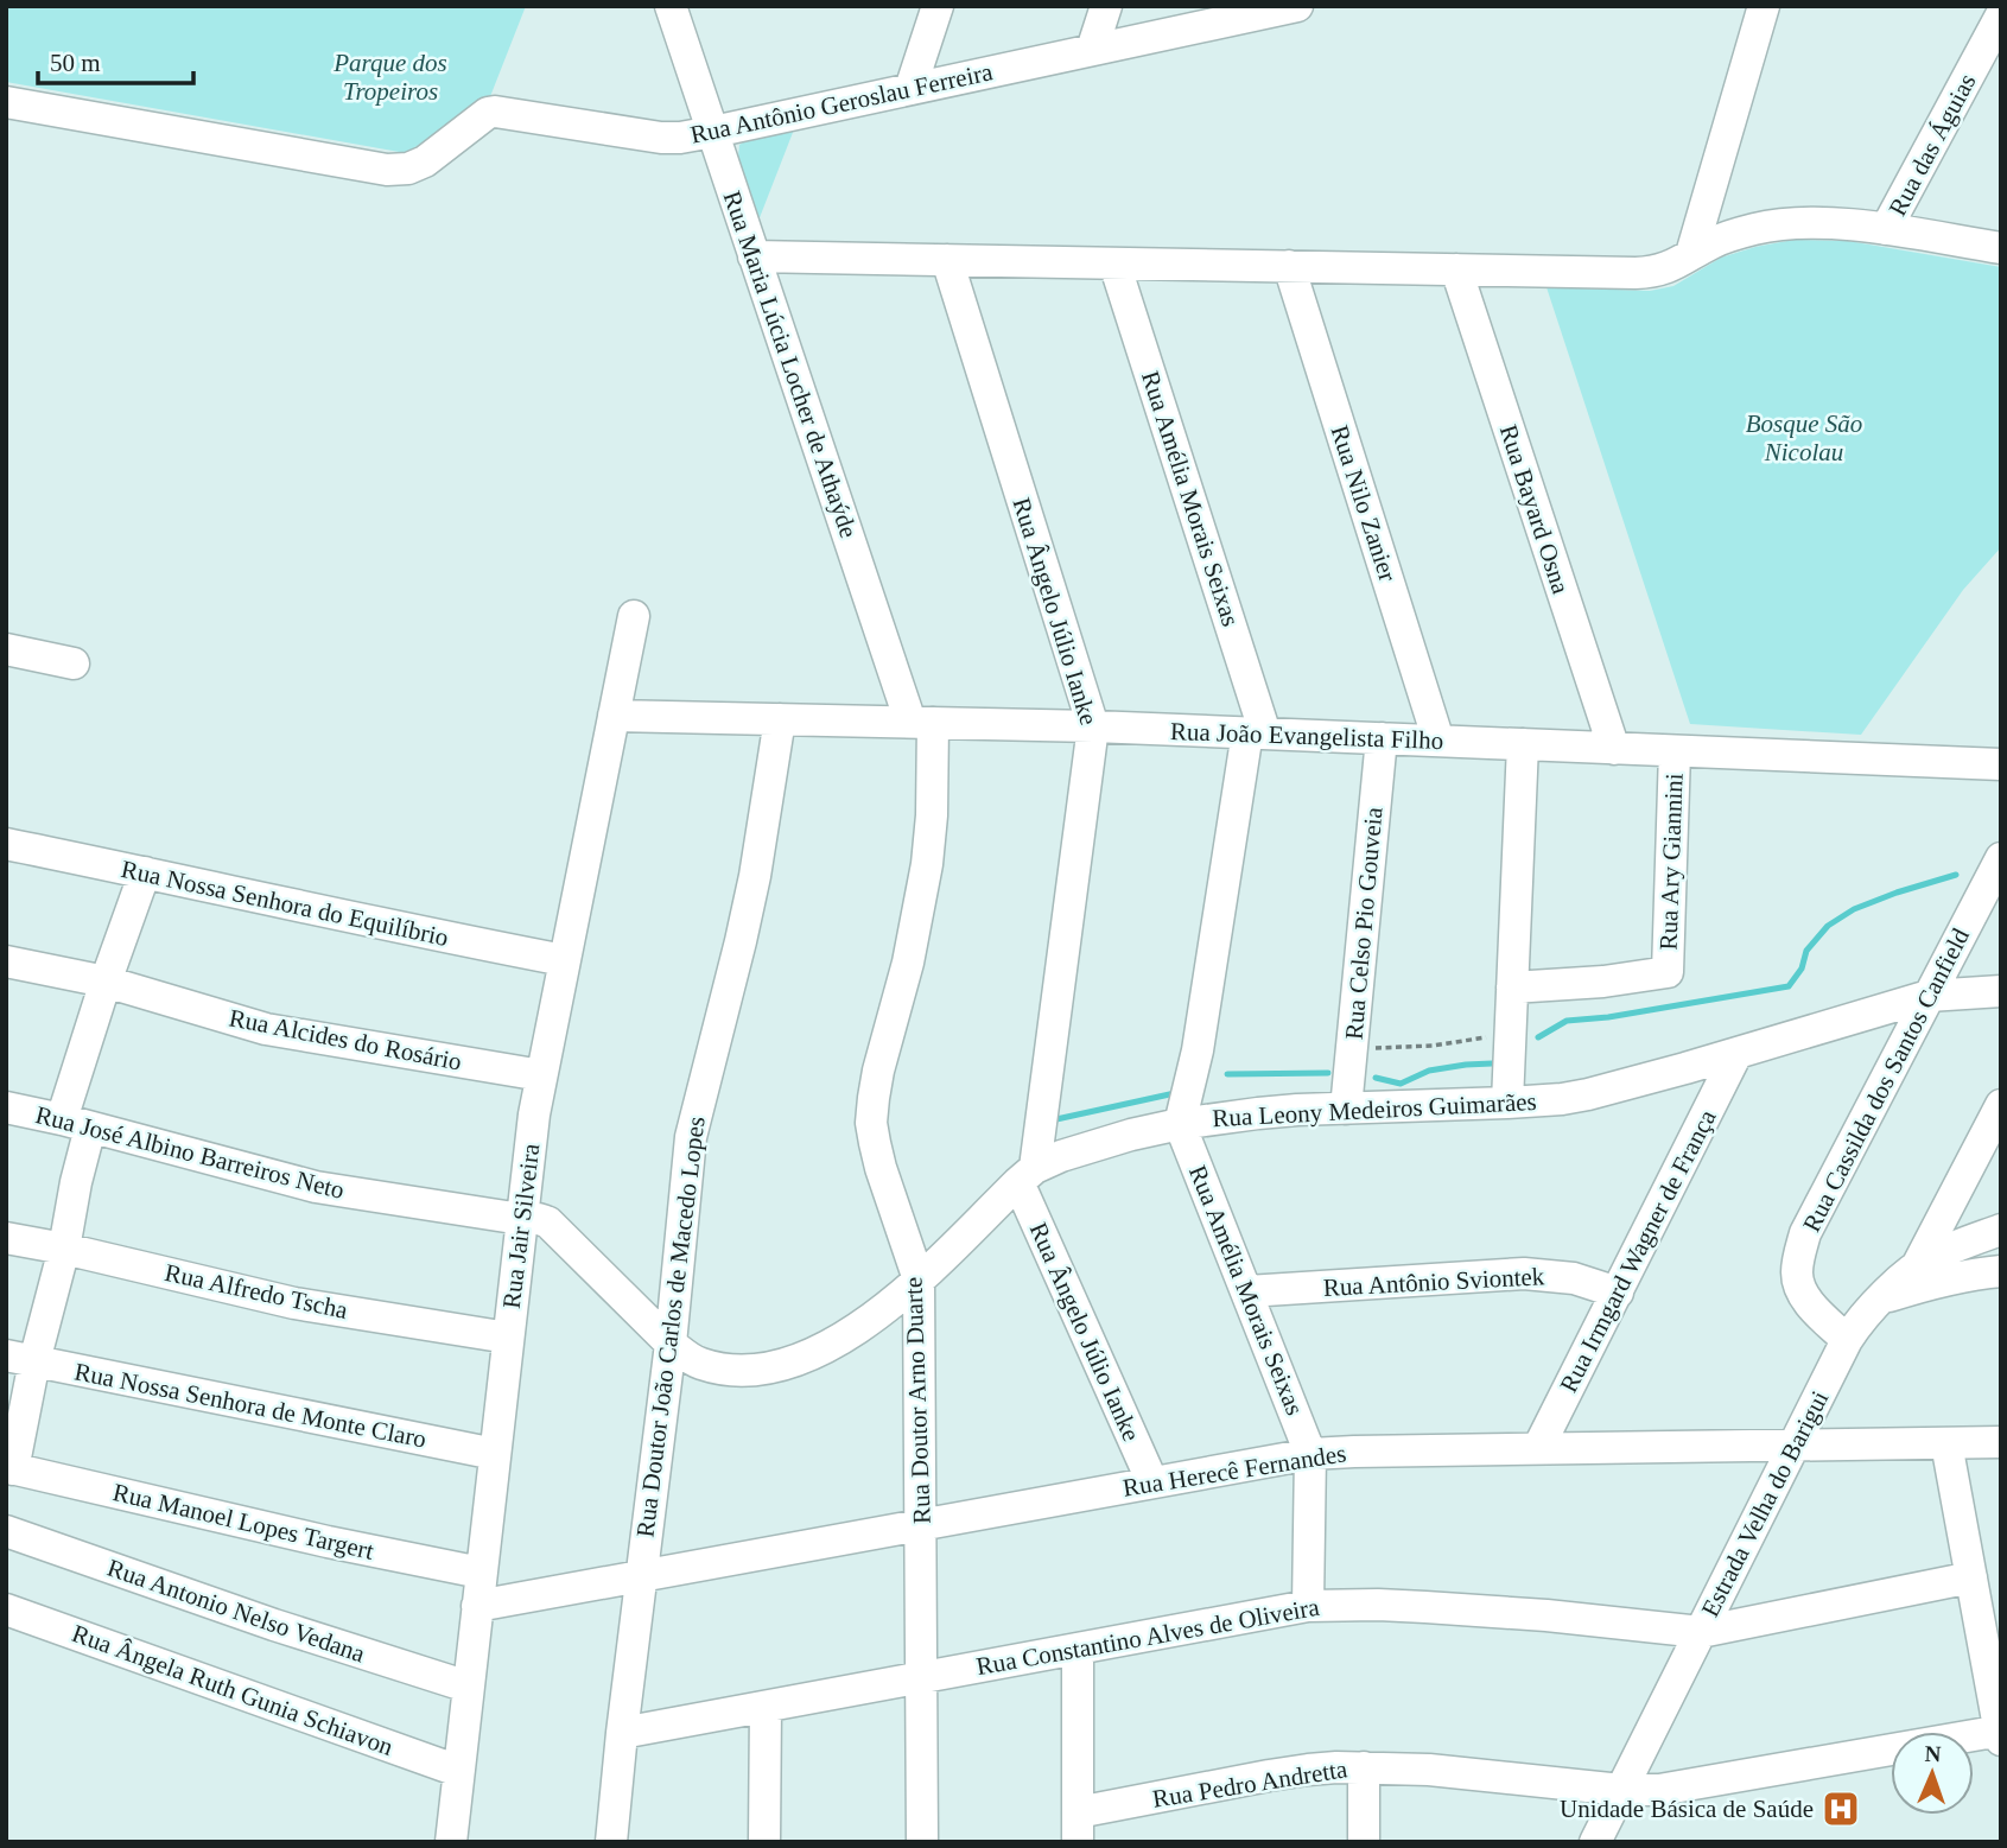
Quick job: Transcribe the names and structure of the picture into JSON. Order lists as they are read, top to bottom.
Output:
{
  "streets": {
    "street": [
      "Rua Antônio Geroslau Ferreira",
      "Rua das Águias",
      "Rua Maria Lúcia Locher de Athaýde",
      "Rua Amélia Morais Seixas",
      "Rua Nilo Zanier",
      "Rua Bayard Osna",
      "Rua Ângelo Júlio Ianke",
      "Rua João Evangelista Filho",
      "Rua Ary Giannini",
      "Rua Nossa Senhora do Equilíbrio",
      "Rua Celso Pio Gouveia",
      "Rua Alcides do Rosário",
      "Rua Cassilda dos Santos Canfield",
      "Rua Leony Medeiros Guimarães",
      "Rua José Albino Barreiros Neto",
      "Rua Jair Silveira",
      "Rua Irmgard Wagner de França",
      "Rua Antônio Sviontek",
      "Rua Alfredo Tscha",
      "Rua Doutor João Carlos de Macedo Lopes",
      "Rua Doutor Arno Duarte",
      "Rua Nossa Senhora de Monte Claro",
      "Rua Herecê Fernandes",
      "Estrada Velha do Barigui",
      "Rua Manoel Lopes Targert",
      "Rua Antonio Nelso Vedana",
      "Rua Constantino Alves de Oliveira",
      "Rua Ângela Ruth Gunia Schiavon",
      "Rua Pedro Andretta"
    ]
  },
  "crossings": [
    ["Rua Antônio Geroslau Ferreira", "Rua Maria Lúcia Locher de Athaýde"],
    ["Rua Maria Lúcia Locher de Athaýde", "Rua João Evangelista Filho"],
    ["Rua Maria Lúcia Locher de Athaýde", "Rua Doutor Arno Duarte"],
    ["Rua Amélia Morais Seixas", "Rua João Evangelista Filho"],
    ["Rua Amélia Morais Seixas", "Rua Leony Medeiros Guimarães"],
    ["Rua Amélia Morais Seixas", "Rua Antônio Sviontek"],
    ["Rua Amélia Morais Seixas", "Rua Herecê Fernandes"],
    ["Rua Amélia Morais Seixas", "Rua Constantino Alves de Oliveira"],
    ["Rua Nilo Zanier", "Rua João Evangelista Filho"],
    ["Rua Bayard Osna", "Rua João Evangelista Filho"],
    ["Rua Ângelo Júlio Ianke", "Rua João Evangelista Filho"],
    ["Rua Ângelo Júlio Ianke", "Rua Leony Medeiros Guimarães"],
    ["Rua Ângelo Júlio Ianke", "Rua Herecê Fernandes"],
    ["Rua João Evangelista Filho", "Rua Ary Giannini"],
    ["Rua João Evangelista Filho", "Rua Celso Pio Gouveia"],
    ["Rua João Evangelista Filho", "Rua Jair Silveira"],
    ["Rua João Evangelista Filho", "Rua Doutor João Carlos de Macedo Lopes"],
    ["Rua João Evangelista Filho", "Rua Doutor Arno Duarte"],
    ["Rua Nossa Senhora do Equilíbrio", "Rua Jair Silveira"],
    ["Rua Celso Pio Gouveia", "Rua Leony Medeiros Guimarães"],
    ["Rua Alcides do Rosário", "Rua Jair Silveira"],
    ["Rua Cassilda dos Santos Canfield", "Rua Leony Medeiros Guimarães"],
    ["Rua Cassilda dos Santos Canfield", "Estrada Velha do Barigui"],
    ["Rua Leony Medeiros Guimarães", "Rua José Albino Barreiros Neto"],
    ["Rua Leony Medeiros Guimarães", "Rua Jair Silveira"],
    ["Rua Leony Medeiros Guimarães", "Rua Irmgard Wagner de França"],
    ["Rua Leony Medeiros Guimarães", "Rua Doutor João Carlos de Macedo Lopes"],
    ["Rua Leony Medeiros Guimarães", "Rua Doutor Arno Duarte"],
    ["Rua José Albino Barreiros Neto", "Rua Jair Silveira"],
    ["Rua Jair Silveira", "Rua Alfredo Tscha"],
    ["Rua Jair Silveira", "Rua Nossa Senhora de Monte Claro"],
    ["Rua Jair Silveira", "Rua Herecê Fernandes"],
    ["Rua Jair Silveira", "Rua Manoel Lopes Targert"],
    ["Rua Jair Silveira", "Rua Antonio Nelso Vedana"],
    ["Rua Jair Silveira", "Rua Ângela Ruth Gunia Schiavon"],
    ["Rua Irmgard Wagner de França", "Rua Antônio Sviontek"],
    ["Rua Irmgard Wagner de França", "Rua Herecê Fernandes"],
    ["Rua Doutor João Carlos de Macedo Lopes", "Rua Herecê Fernandes"],
    ["Rua Doutor João Carlos de Macedo Lopes", "Rua Constantino Alves de Oliveira"],
    ["Rua Doutor Arno Duarte", "Rua Herecê Fernandes"],
    ["Rua Doutor Arno Duarte", "Rua Constantino Alves de Oliveira"],
    ["Rua Herecê Fernandes", "Estrada Velha do Barigui"],
    ["Estrada Velha do Barigui", "Rua Constantino Alves de Oliveira"],
    ["Estrada Velha do Barigui", "Rua Pedro Andretta"]
  ],
  "parks": ["Parque dos Tropeiros", "Bosque São Nicolau"],
  "places": {
    "hospital": ["Unidade Básica de Saúde"]
  },
  "scale_bar": "50 m",
  "north": "top"
}
